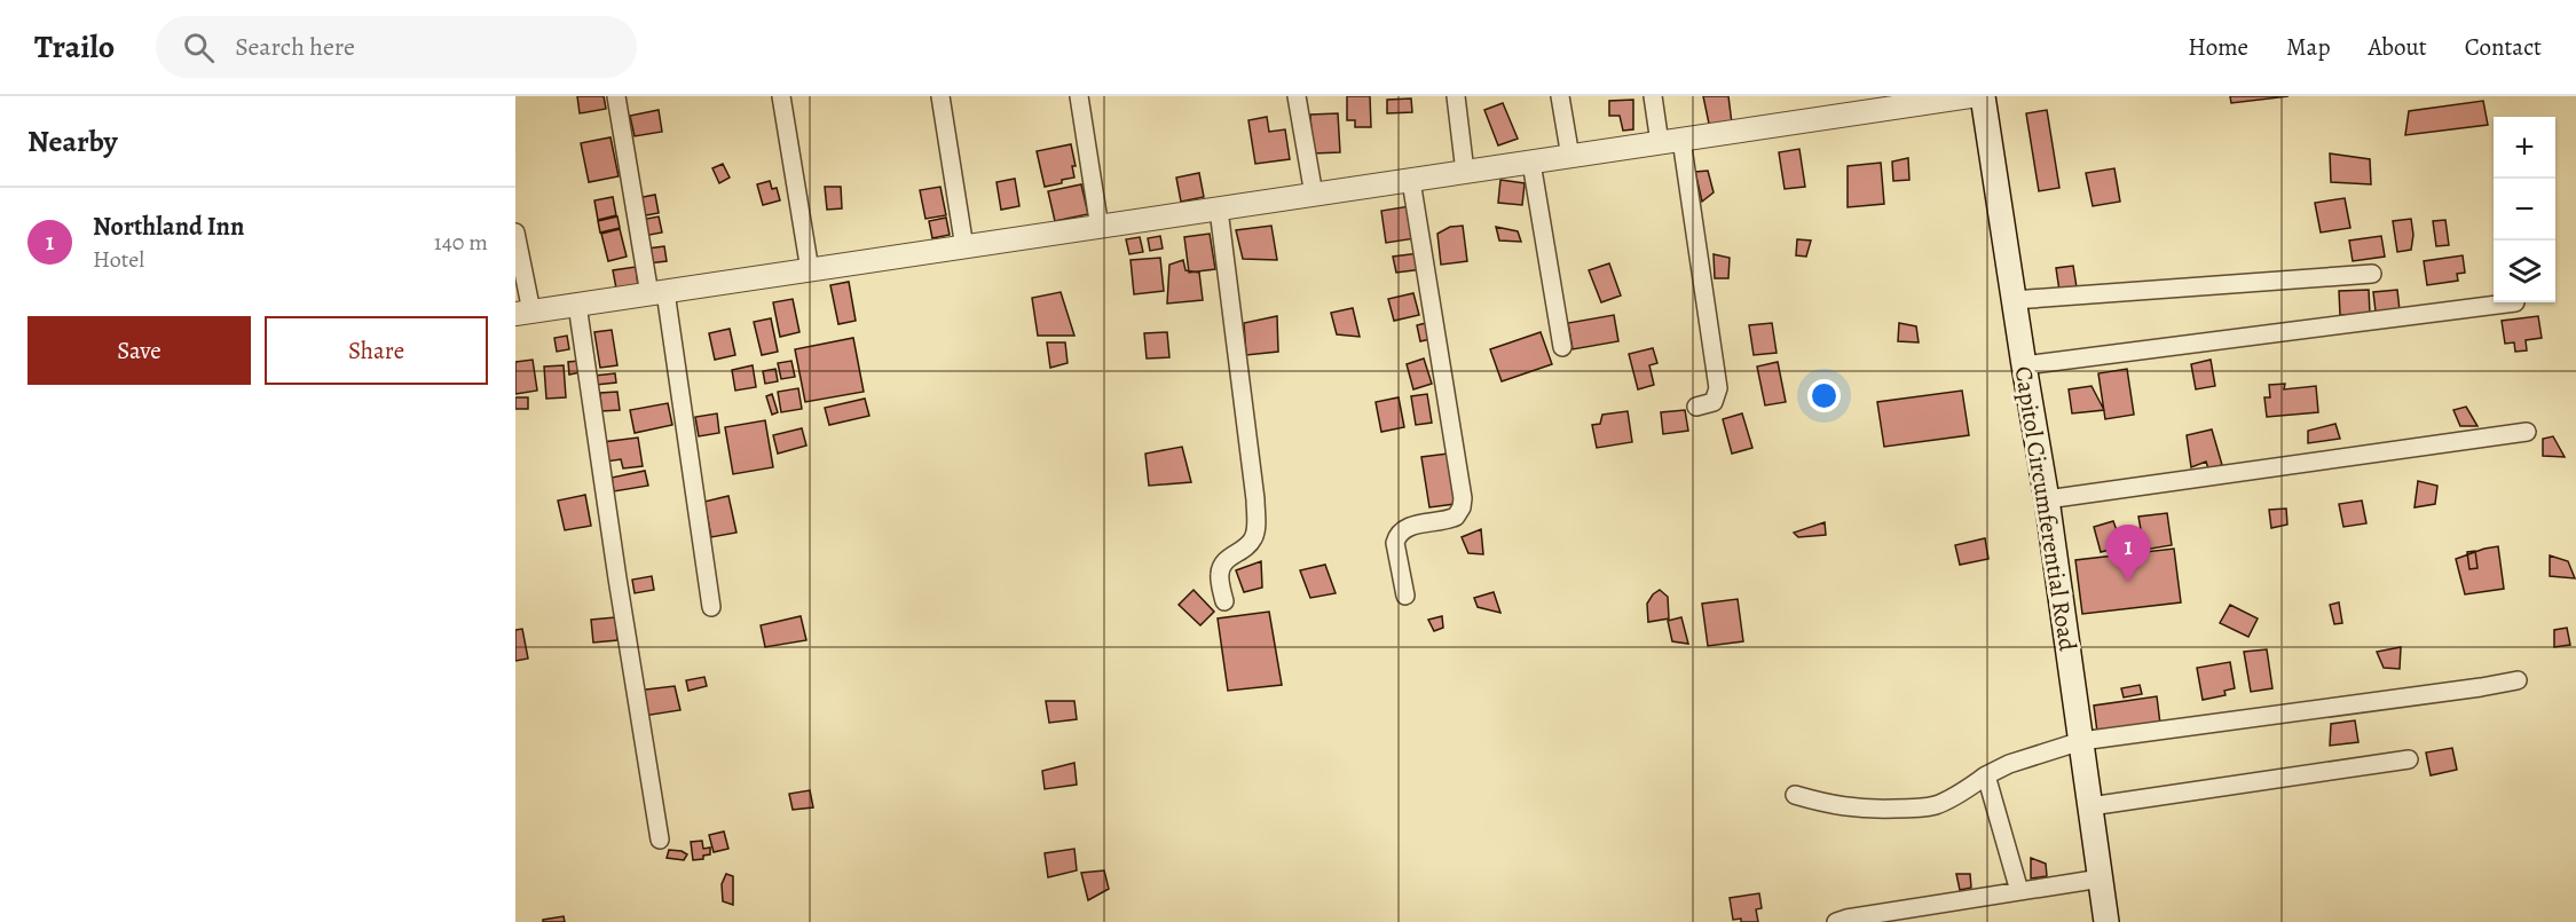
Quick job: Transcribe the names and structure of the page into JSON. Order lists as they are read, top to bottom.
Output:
{
  "streets": {
    "main road": ["Capitol Circumferential Road"]
  },
  "page": {
    "header": "Trailo",
    "search": "Search here",
    "nav": [
      "Home",
      "Map",
      "About",
      "Contact"
    ],
    "heading": "Nearby",
    "map_buttons": ["+", "−"],
    "list": [
      {
        "mark": "1",
        "name": "Northland Inn",
        "note": "Hotel",
        "value": "140 m"
      }
    ],
    "buttons": ["Save", "Share"],
    "pins": "1"
  }
}
